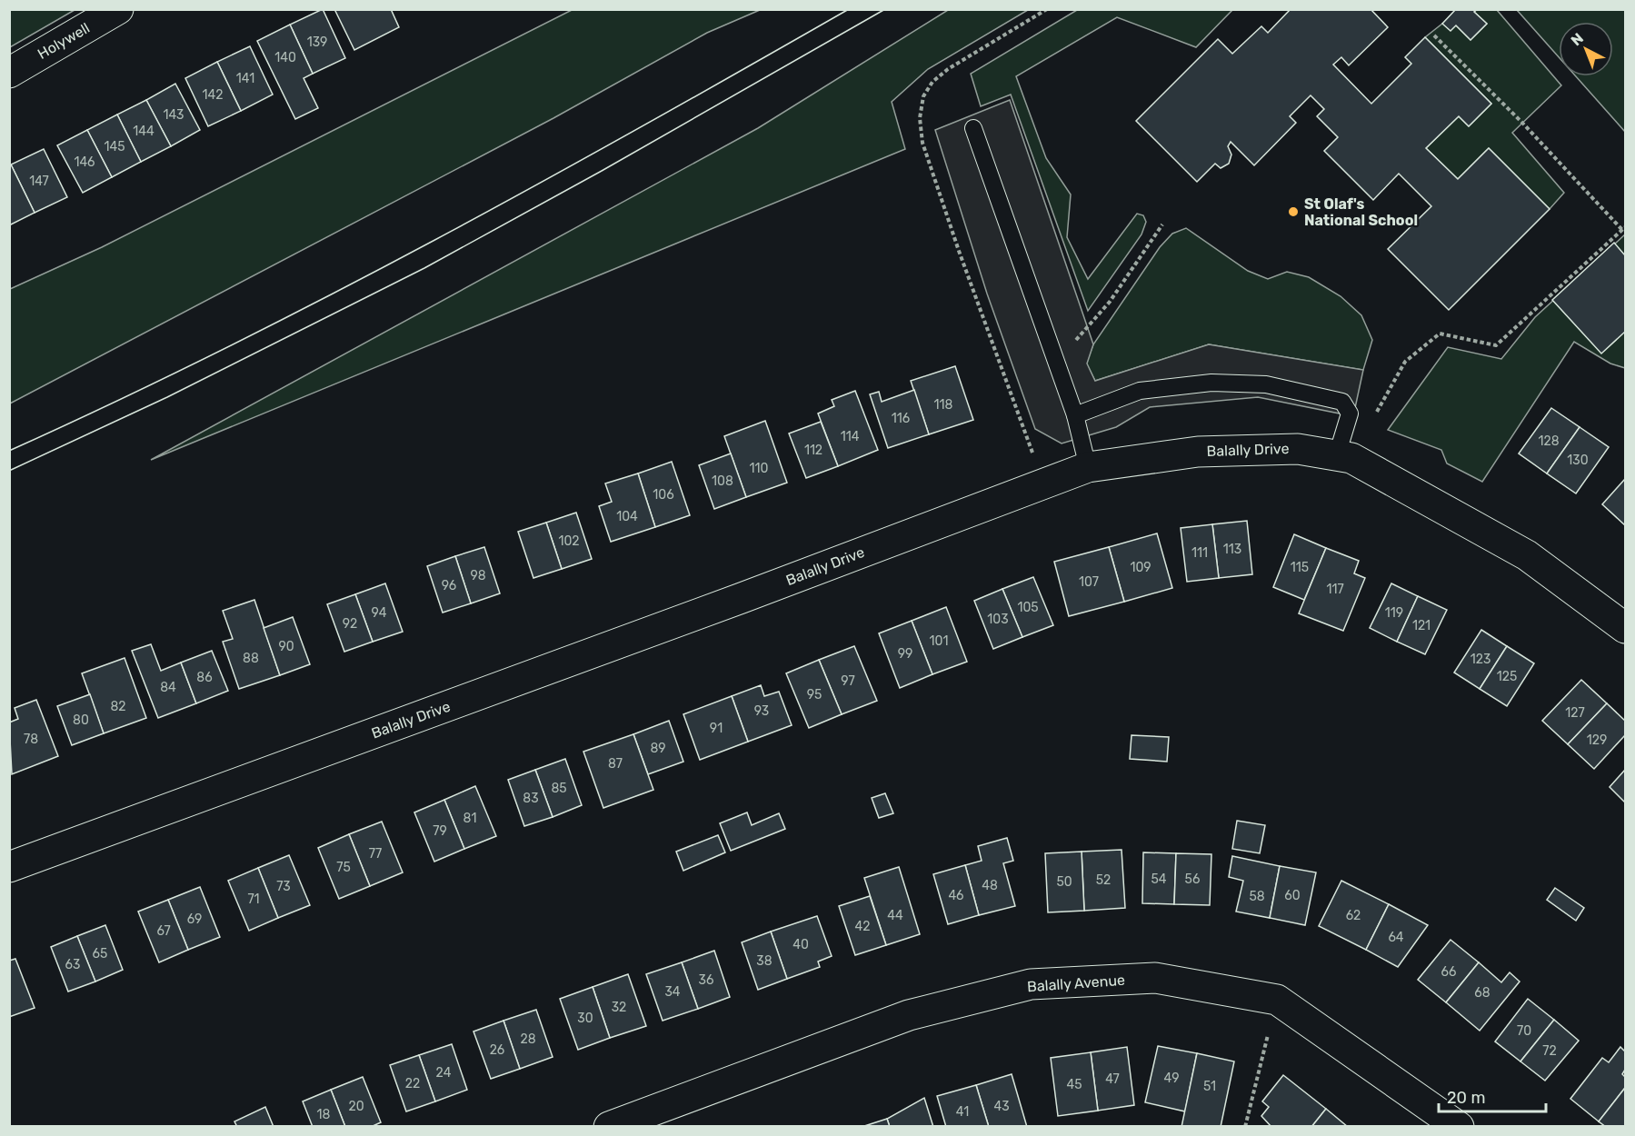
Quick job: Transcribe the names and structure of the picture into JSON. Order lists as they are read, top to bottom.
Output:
{
  "streets": {
    "street": ["Holywell", "Balally Drive", "Balally Avenue"]
  },
  "places": ["St Olaf's National School"],
  "house_numbers": [
    "139",
    "140",
    "141",
    "142",
    "143",
    "144",
    "145",
    "146",
    "147",
    "118",
    "116",
    "114",
    "128",
    "112",
    "130",
    "110",
    "108",
    "106",
    "104",
    "102",
    "113",
    "111",
    "109",
    "115",
    "98",
    "107",
    "96",
    "117",
    "105",
    "94",
    "119",
    "103",
    "92",
    "121",
    "101",
    "90",
    "99",
    "88",
    "123",
    "125",
    "86",
    "97",
    "84",
    "95",
    "82",
    "93",
    "127",
    "80",
    "91",
    "78",
    "129",
    "89",
    "87",
    "85",
    "83",
    "81",
    "79",
    "77",
    "75",
    "54",
    "56",
    "52",
    "50",
    "48",
    "73",
    "46",
    "60",
    "58",
    "71",
    "44",
    "62",
    "69",
    "42",
    "67",
    "64",
    "40",
    "65",
    "38",
    "63",
    "66",
    "36",
    "34",
    "68",
    "32",
    "30",
    "70",
    "28",
    "26",
    "72",
    "24",
    "49",
    "47",
    "22",
    "45",
    "51",
    "20",
    "43",
    "41",
    "18"
  ],
  "scale_bar": "20 m",
  "north": "top left"
}
